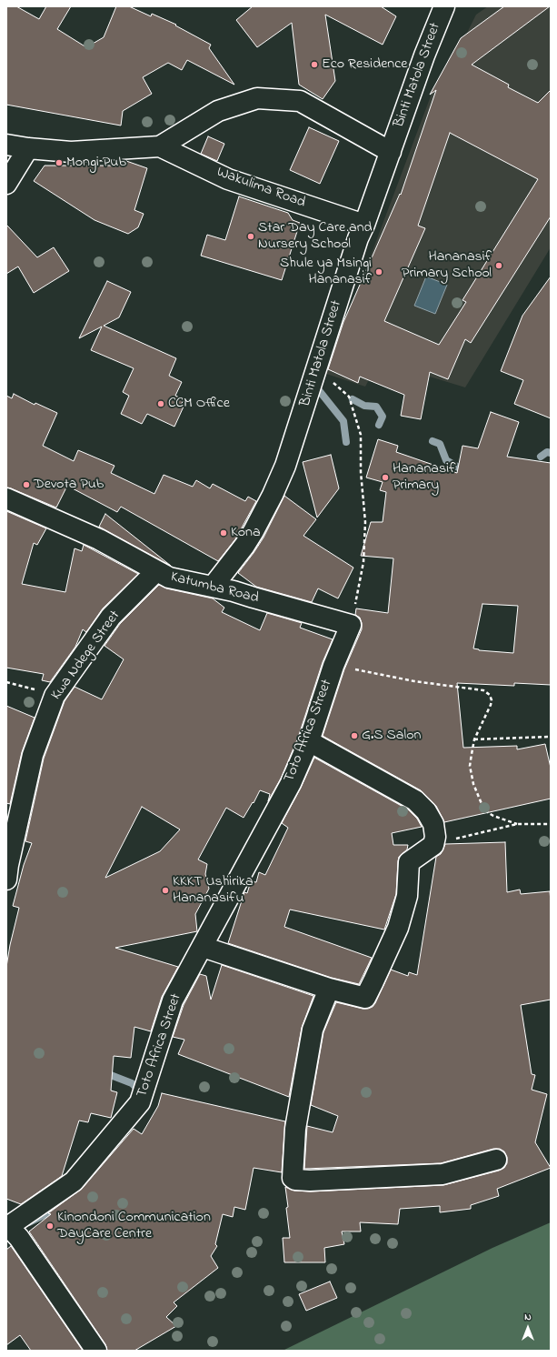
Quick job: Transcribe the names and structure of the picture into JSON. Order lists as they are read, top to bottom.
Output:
{
  "streets": {
    "street": [
      "Binti Matola Street",
      "Wakulima Road",
      "Katumba Road",
      "Kwa Ndege Street",
      "Toto Africa Street"
    ]
  },
  "crossings": [
    ["Binti Matola Street", "Wakulima Road"],
    ["Binti Matola Street", "Katumba Road"],
    ["Katumba Road", "Kwa Ndege Street"],
    ["Katumba Road", "Toto Africa Street"]
  ],
  "places": [
    "Eco Residence",
    "Mongi Pub",
    "Star Day Care and Nursery School",
    "Hananasif Primary School",
    "Shule ya Msingi Hananasif",
    "CCM Office",
    "Hananasif Primary",
    "Devota Pub",
    "Kona",
    "G.S Salon",
    "KKKT Ushirika Hananasifu",
    "Kinondoni Communication DayCare Centre"
  ],
  "north": "top"
}
